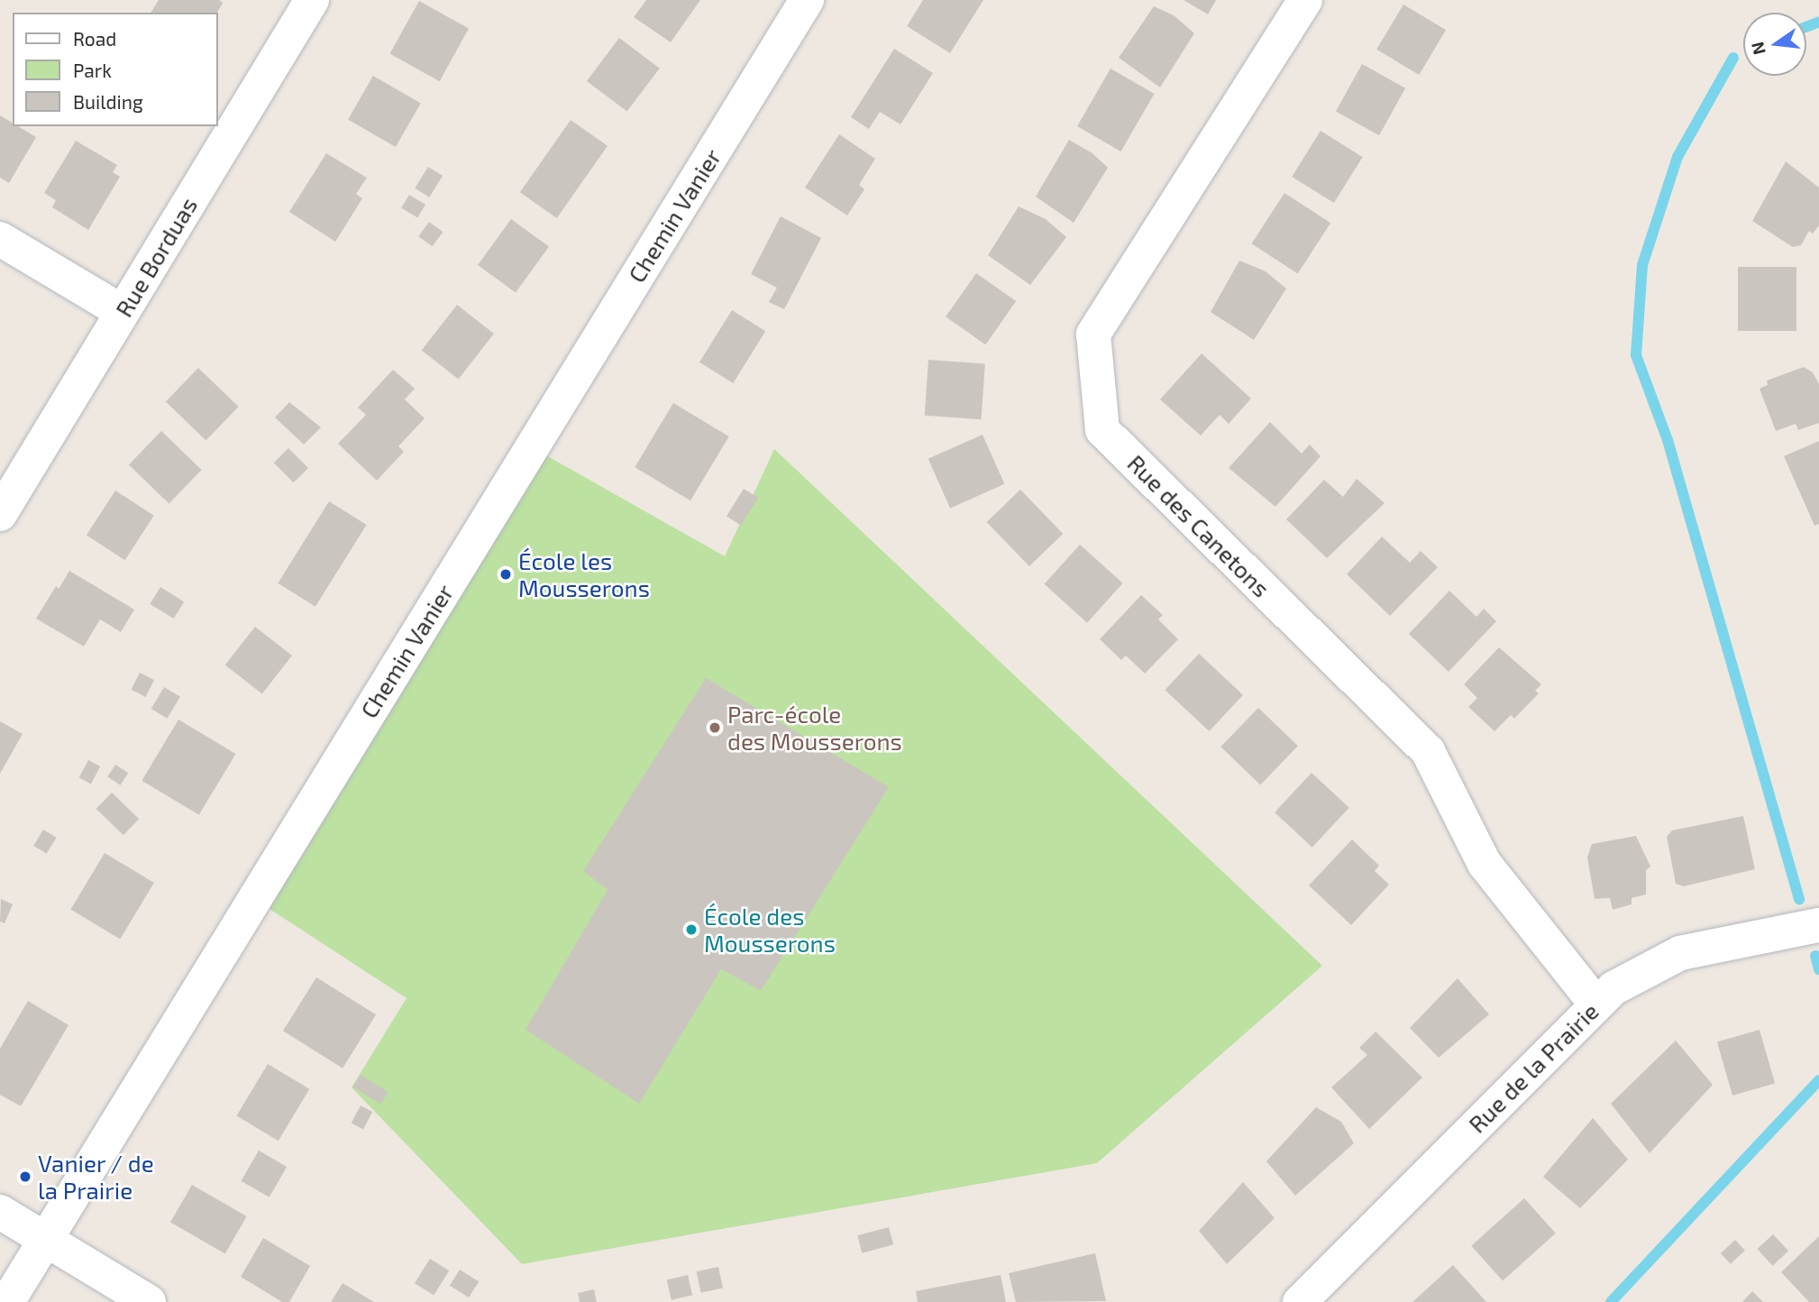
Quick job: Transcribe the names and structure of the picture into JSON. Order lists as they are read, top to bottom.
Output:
{
  "streets": {
    "street": [
      "Chemin Vanier",
      "Rue Borduas",
      "Rue des Canetons",
      "Rue de la Prairie"
    ]
  },
  "crossings": [
    ["Rue des Canetons", "Rue de la Prairie"]
  ],
  "places": [
    "École les Mousserons",
    "Parc-école des Mousserons",
    "École des Mousserons",
    "Vanier / de la Prairie"
  ],
  "legend": ["Road", "Park", "Building"],
  "north": "left"
}
